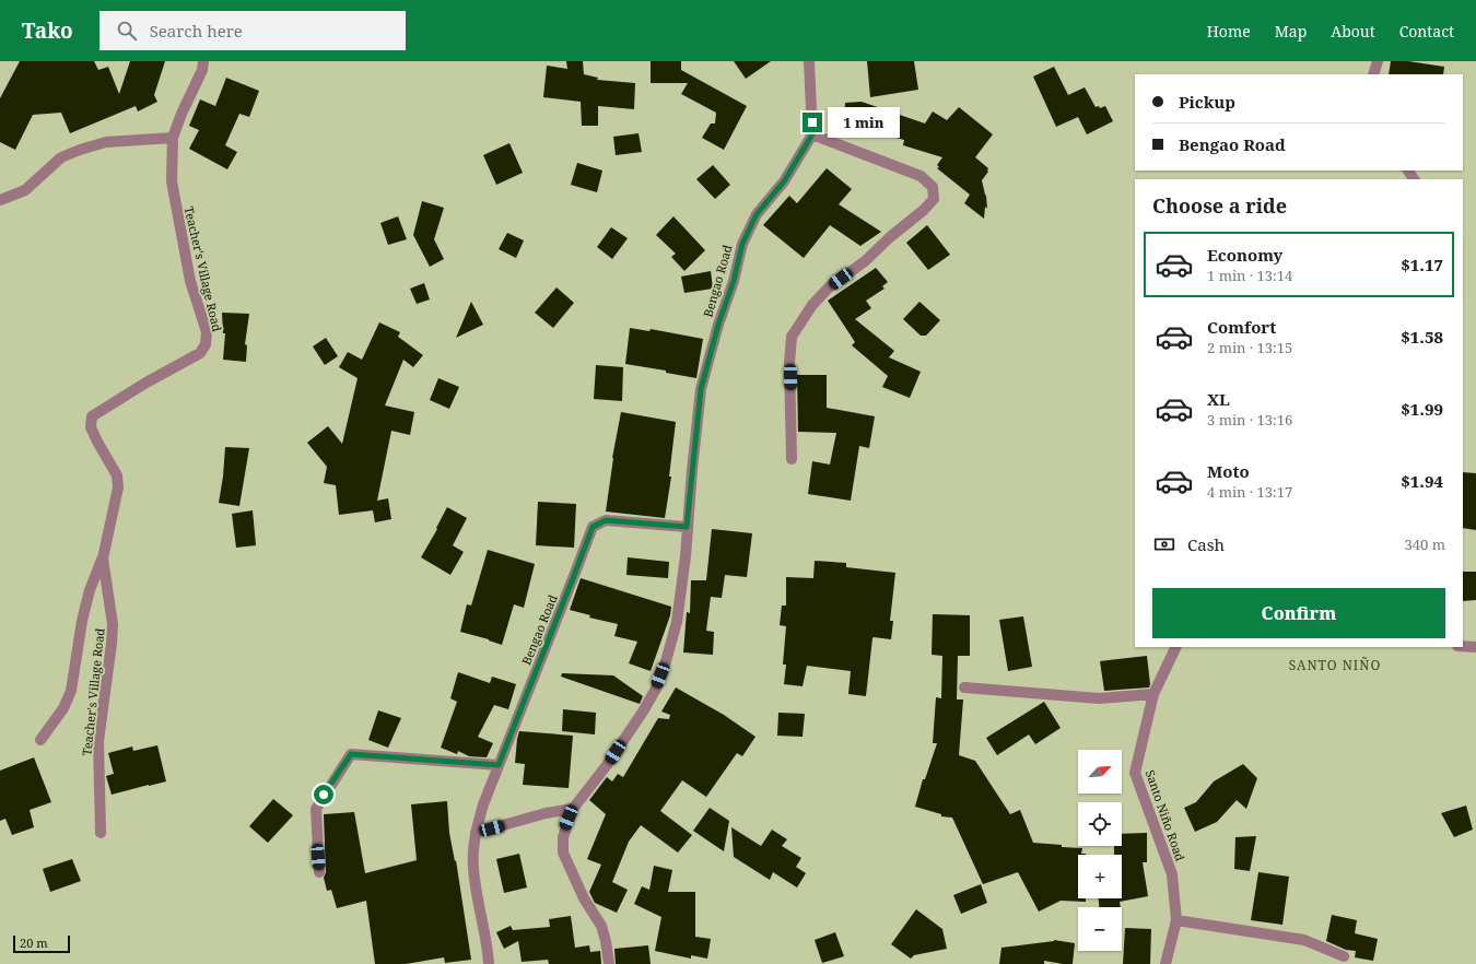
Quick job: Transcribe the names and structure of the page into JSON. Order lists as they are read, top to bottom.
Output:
{
  "streets": {
    "street": ["Teacher's Village Road", "Bengao Road", "Santo Niño Road"]
  },
  "districts": ["SANTO NIÑO"],
  "scale_bar": "20 m",
  "north": "top right",
  "page": {
    "header": "Tako",
    "search": "Search here",
    "nav": [
      "Home",
      "Map",
      "About",
      "Contact"
    ],
    "banner": ["Pickup", "Bengao Road"],
    "bubble": "1 min",
    "heading": "Choose a ride",
    "list": [
      {
        "name": "Economy",
        "note": "1 min · 13:14",
        "value": "$1.17"
      },
      {
        "name": "Comfort",
        "note": "2 min · 13:15",
        "value": "$1.58"
      },
      {
        "name": "XL",
        "note": "3 min · 13:16",
        "value": "$1.99"
      },
      {
        "name": "Moto",
        "note": "4 min · 13:17",
        "value": "$1.94"
      }
    ],
    "pay": ["Cash", "340 m"],
    "buttons": "Confirm",
    "map_buttons": ["+", "−"],
    "scale": "20 m"
  }
}
